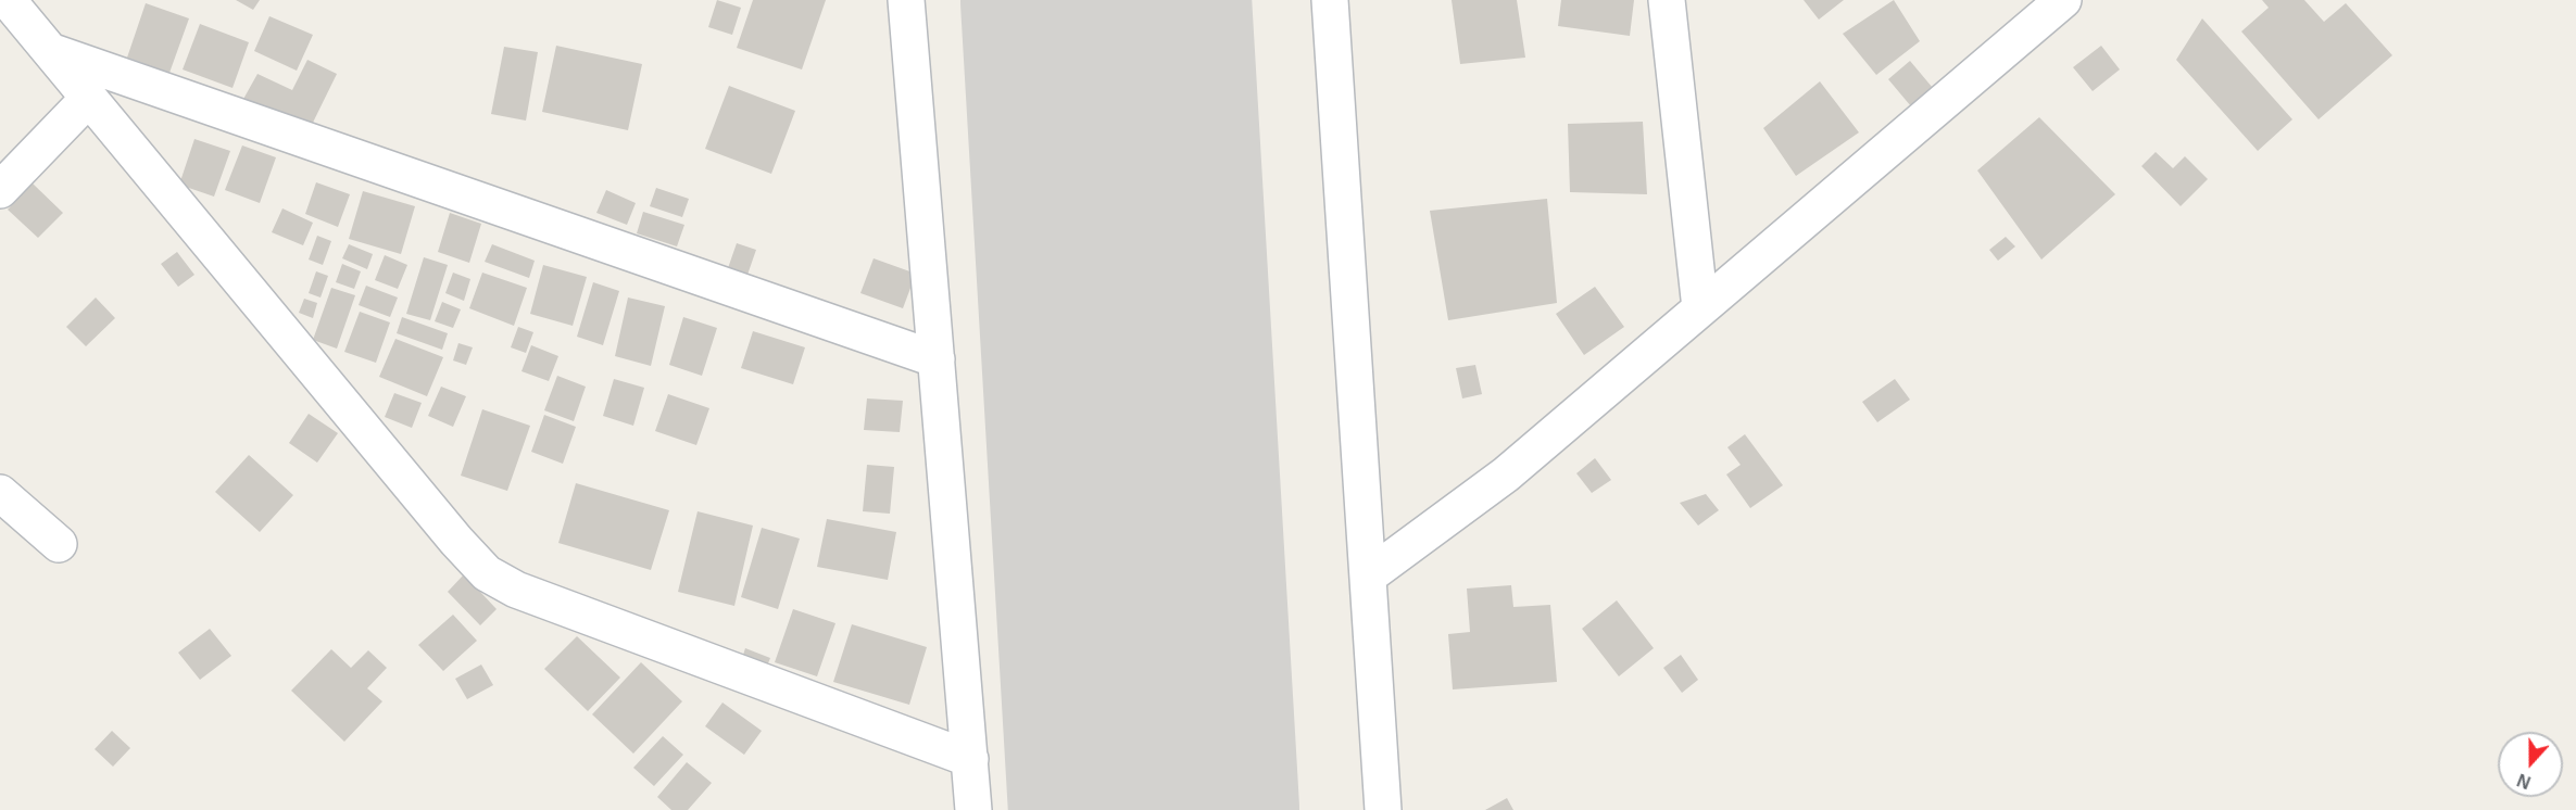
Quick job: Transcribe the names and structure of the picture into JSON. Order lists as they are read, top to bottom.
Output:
{
  "north": "bottom"
}
